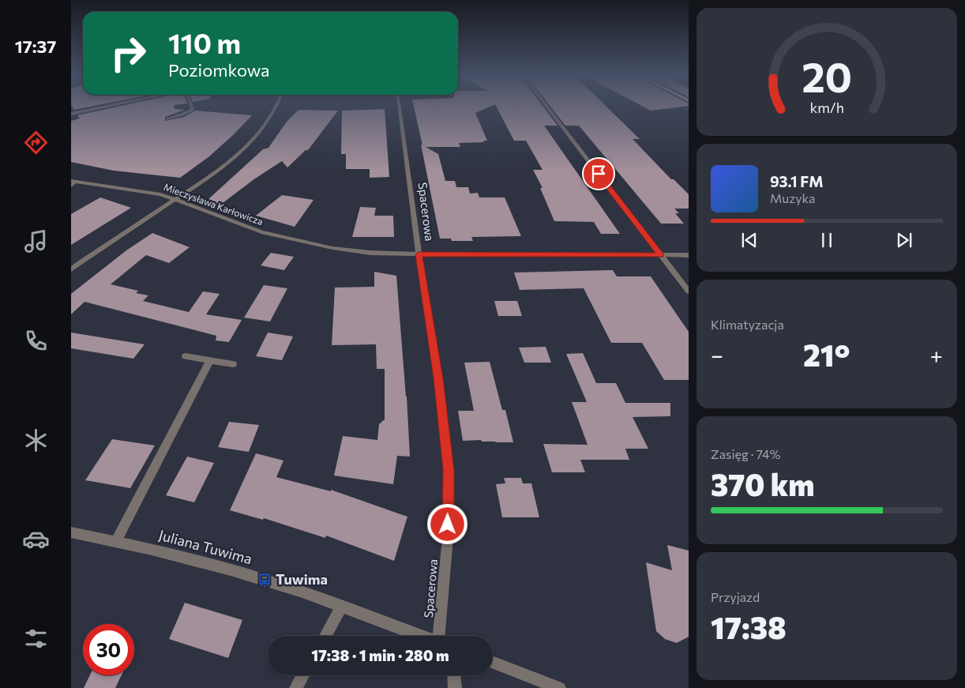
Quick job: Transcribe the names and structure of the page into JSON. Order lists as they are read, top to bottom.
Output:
{
  "streets": {
    "street": ["Mieczysława Karłowicza", "Spacerowa", "Juliana Tuwima"]
  },
  "crossings": [
    ["Mieczysława Karłowicza", "Spacerowa"]
  ],
  "places": {
    "bus stop": ["Tuwima"]
  },
  "page": {
    "tabs": "17:37",
    "turn": ["110 m", "Poziomkowa"],
    "song": ["93.1 FM", "Muzyka"],
    "tile": [
      "Klimatyzacja",
      ["Zasięg · 74%", "370 km"],
      ["Przyjazd", "17:38"]
    ],
    "heat": ["−", "21°", "+"],
    "limit": "30",
    "trip": "17:38 · 1 min · 280 m",
    "gauge": ["20", "km/h"]
  }
}
